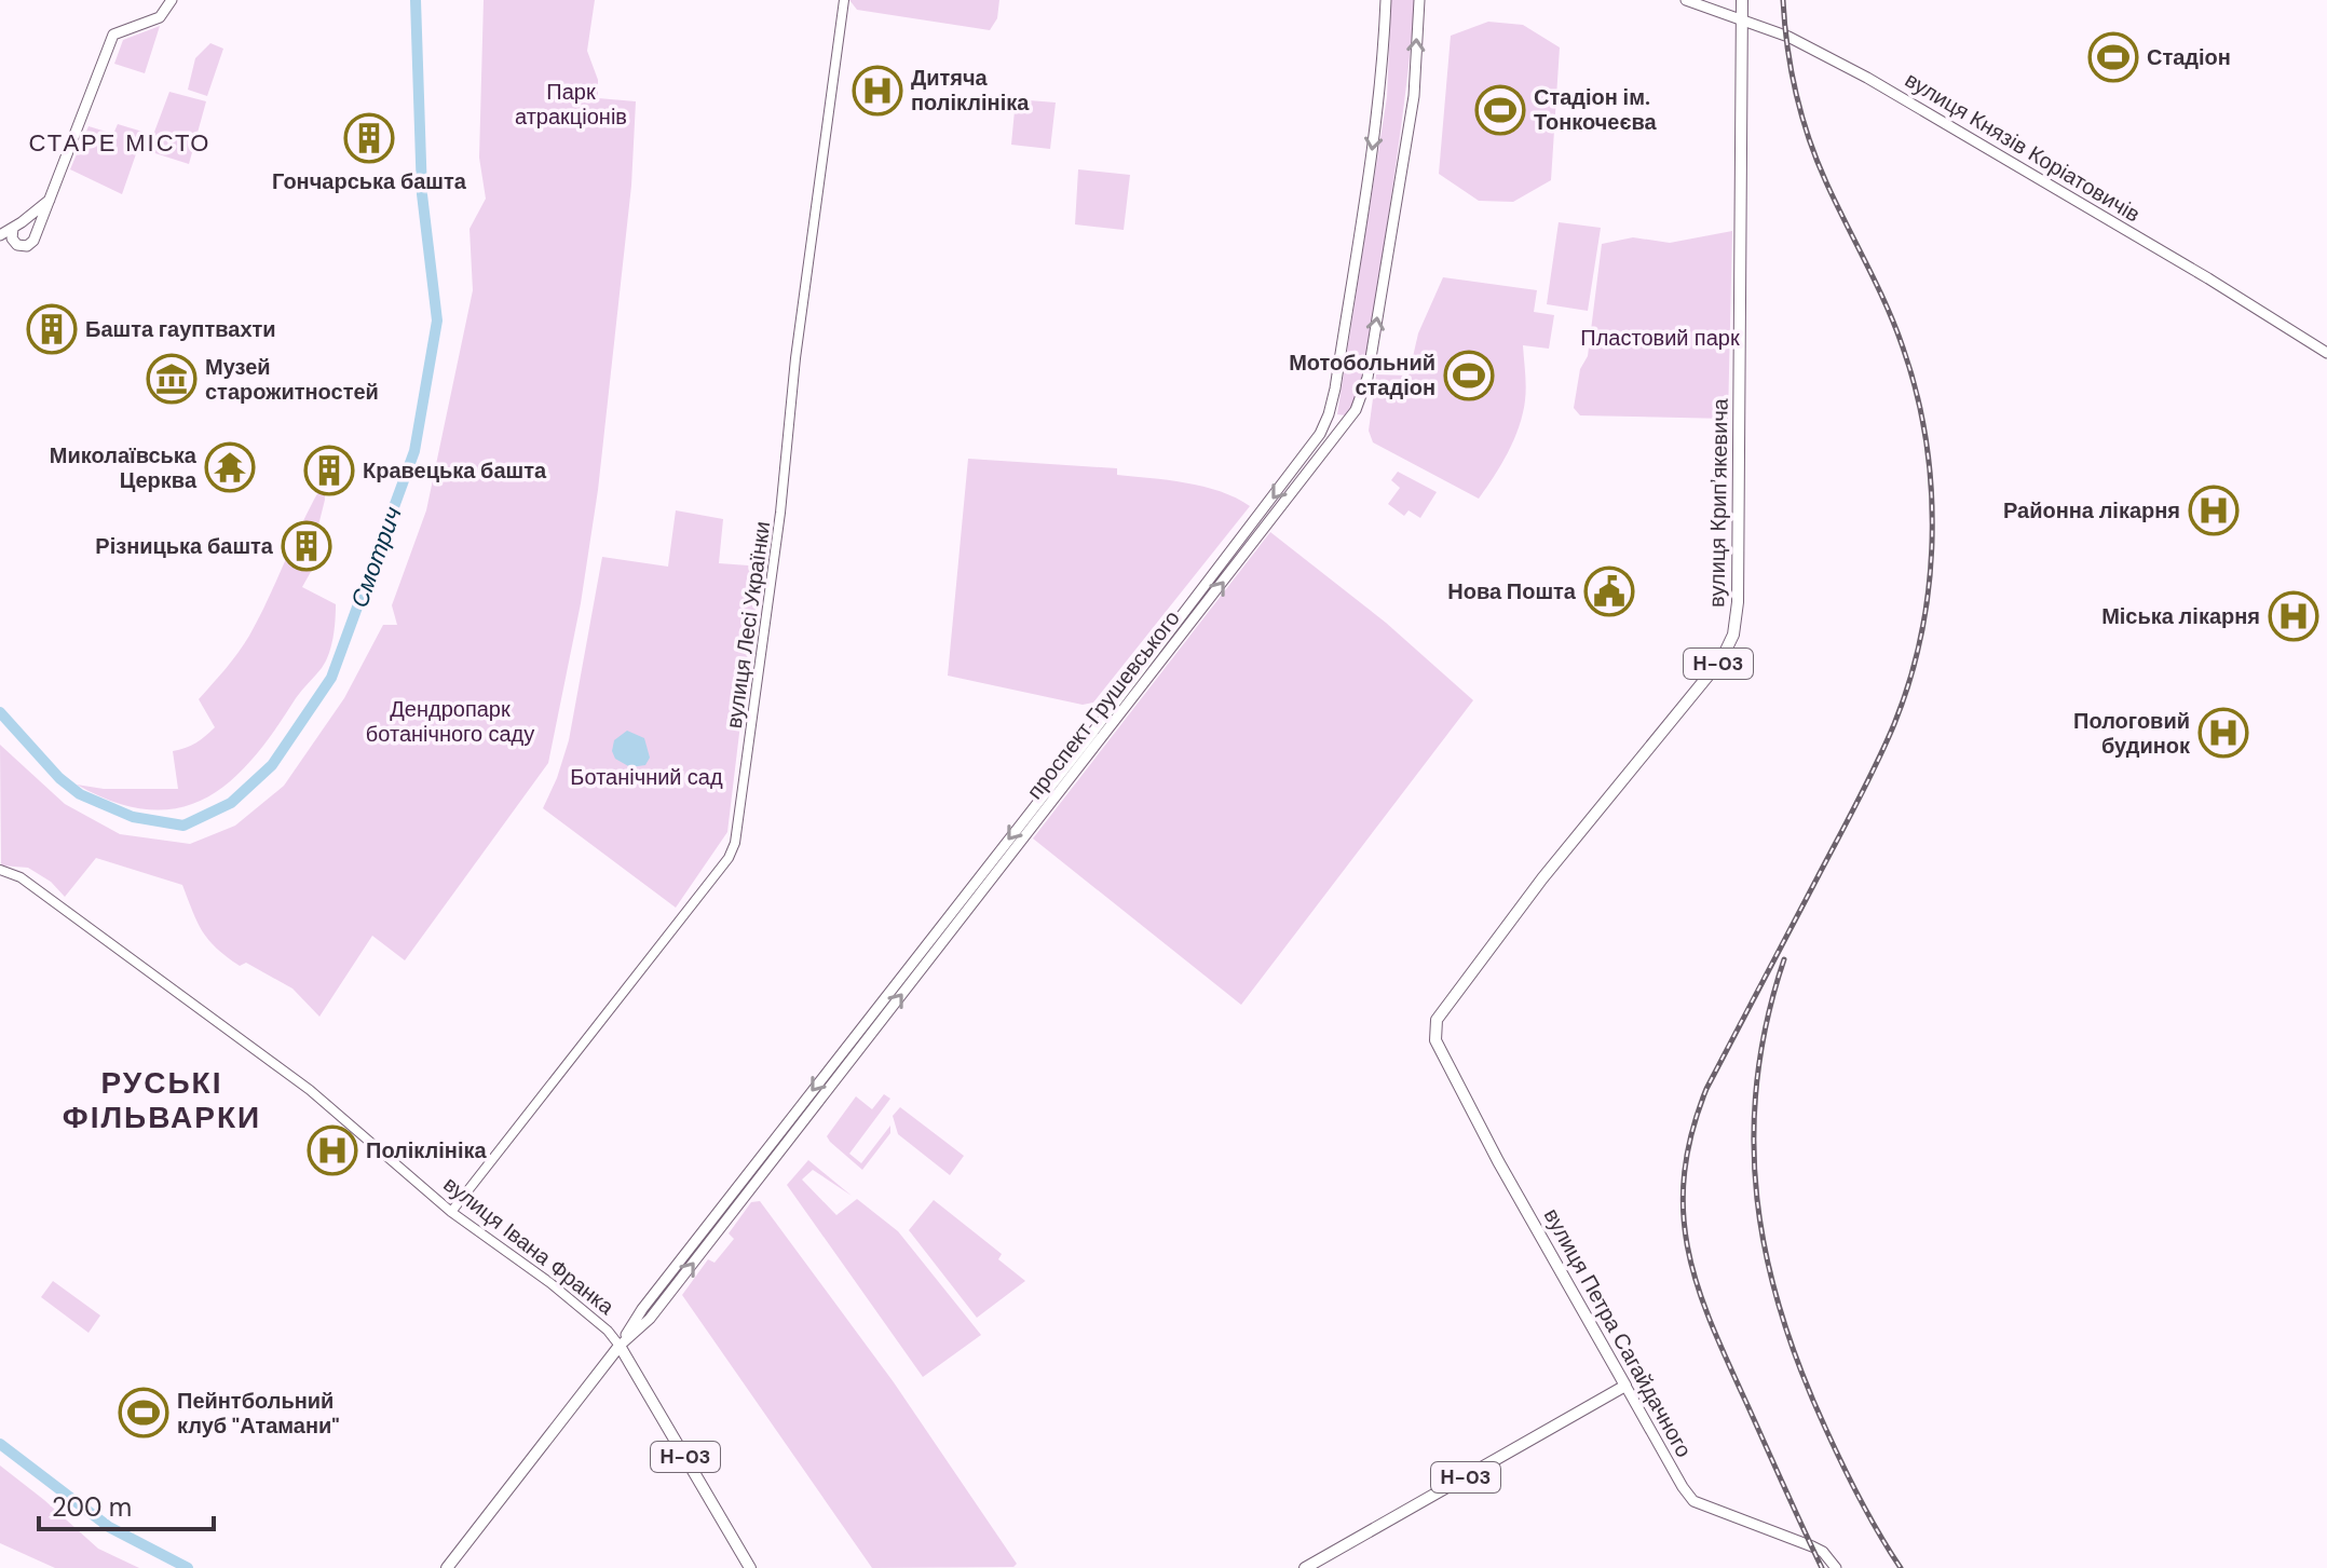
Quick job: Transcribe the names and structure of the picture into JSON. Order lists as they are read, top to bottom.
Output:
{
  "streets": {
    "main road": [
      "вулиця Князів Коріатовичів",
      "вулиця Крипʼякевича",
      "Н-03",
      "проспект Грушевського",
      "вулиця Івана Франка",
      "вулиця Петра Сагайдачного"
    ],
    "street": ["вулиця Лесі Українки"]
  },
  "crossings": [
    ["вулиця Князів Коріатовичів", "вулиця Крипʼякевича"],
    ["вулиця Князів Коріатовичів", "Н-03"],
    ["вулиця Крипʼякевича", "Н-03"],
    ["вулиця Крипʼякевича", "вулиця Петра Сагайдачного"],
    ["вулиця Лесі Українки", "вулиця Івана Франка"],
    ["Н-03", "вулиця Петра Сагайдачного"],
    ["проспект Грушевського", "вулиця Івана Франка"]
  ],
  "districts": ["СТАРЕ МІСТО", "РУСЬКІ ФІЛЬВАРКИ"],
  "water": ["Смотрич"],
  "parks": [
    "Парк атракціонів",
    "Пластовий парк",
    "Дендропарк ботанічного саду",
    "Ботанічний сад"
  ],
  "places": {
    "sports": [
      "Стадіон",
      "Стадіон ім. Тонкочеєва",
      "Мотобольний стадіон",
      "Пейнтбольний клуб \"Атамани\""
    ],
    "hospital": [
      "Дитяча поліклініка",
      "Районна лікарня",
      "Міська лікарня",
      "Пологовий будинок",
      "Поліклініка"
    ],
    "building": [
      "Гончарська башта",
      "Башта гауптвахти",
      "Кравецька башта",
      "Різницька башта"
    ],
    "museum": ["Музей старожитностей"],
    "temple": ["Миколаївська Церква"],
    "public building": ["Нова Пошта"]
  },
  "scale_bar": "200 m"
}
